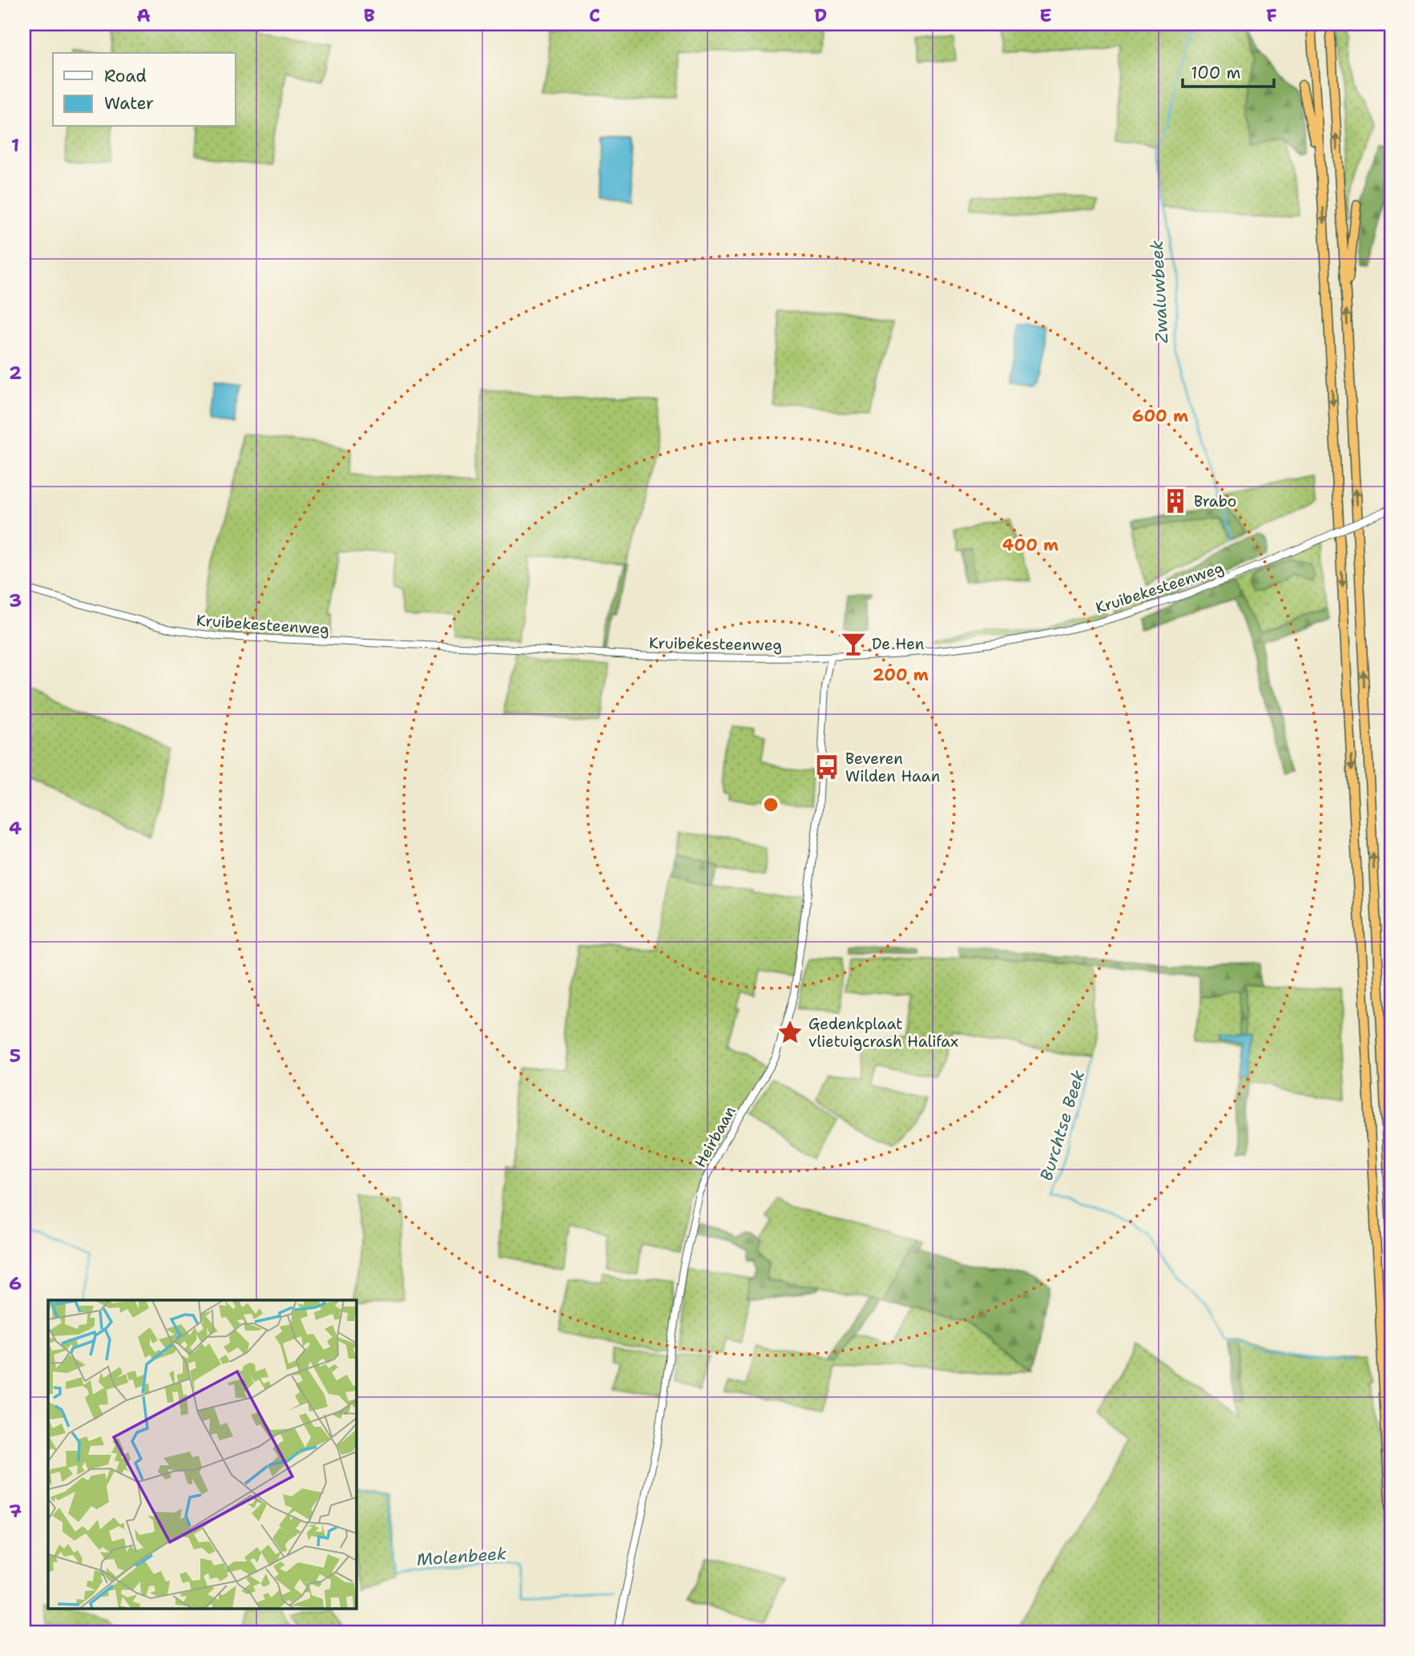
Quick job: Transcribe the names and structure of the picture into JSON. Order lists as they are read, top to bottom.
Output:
{
  "streets": {
    "street": ["Kruibekesteenweg", "Heirbaan"]
  },
  "crossings": [
    ["Kruibekesteenweg", "Heirbaan"]
  ],
  "water": ["Zwaluwbeek", "Burchtse Beek", "Molenbeek"],
  "places": {
    "building": ["Brabo"],
    "bar": ["De Hen"],
    "bus stop": ["Beveren Wilden Haan"],
    "place": ["Gedenkplaat vlietuigcrash Halifax"]
  },
  "legend": ["Road", "Water"],
  "scale_bar": "100 m",
  "grid": {
    "columns": [
      "A",
      "B",
      "C",
      "D",
      "E",
      "F"
    ],
    "rows": [
      "1",
      "2",
      "3",
      "4",
      "5",
      "6",
      "7"
    ]
  },
  "rings": ["600 m", "400 m", "200 m"]
}
